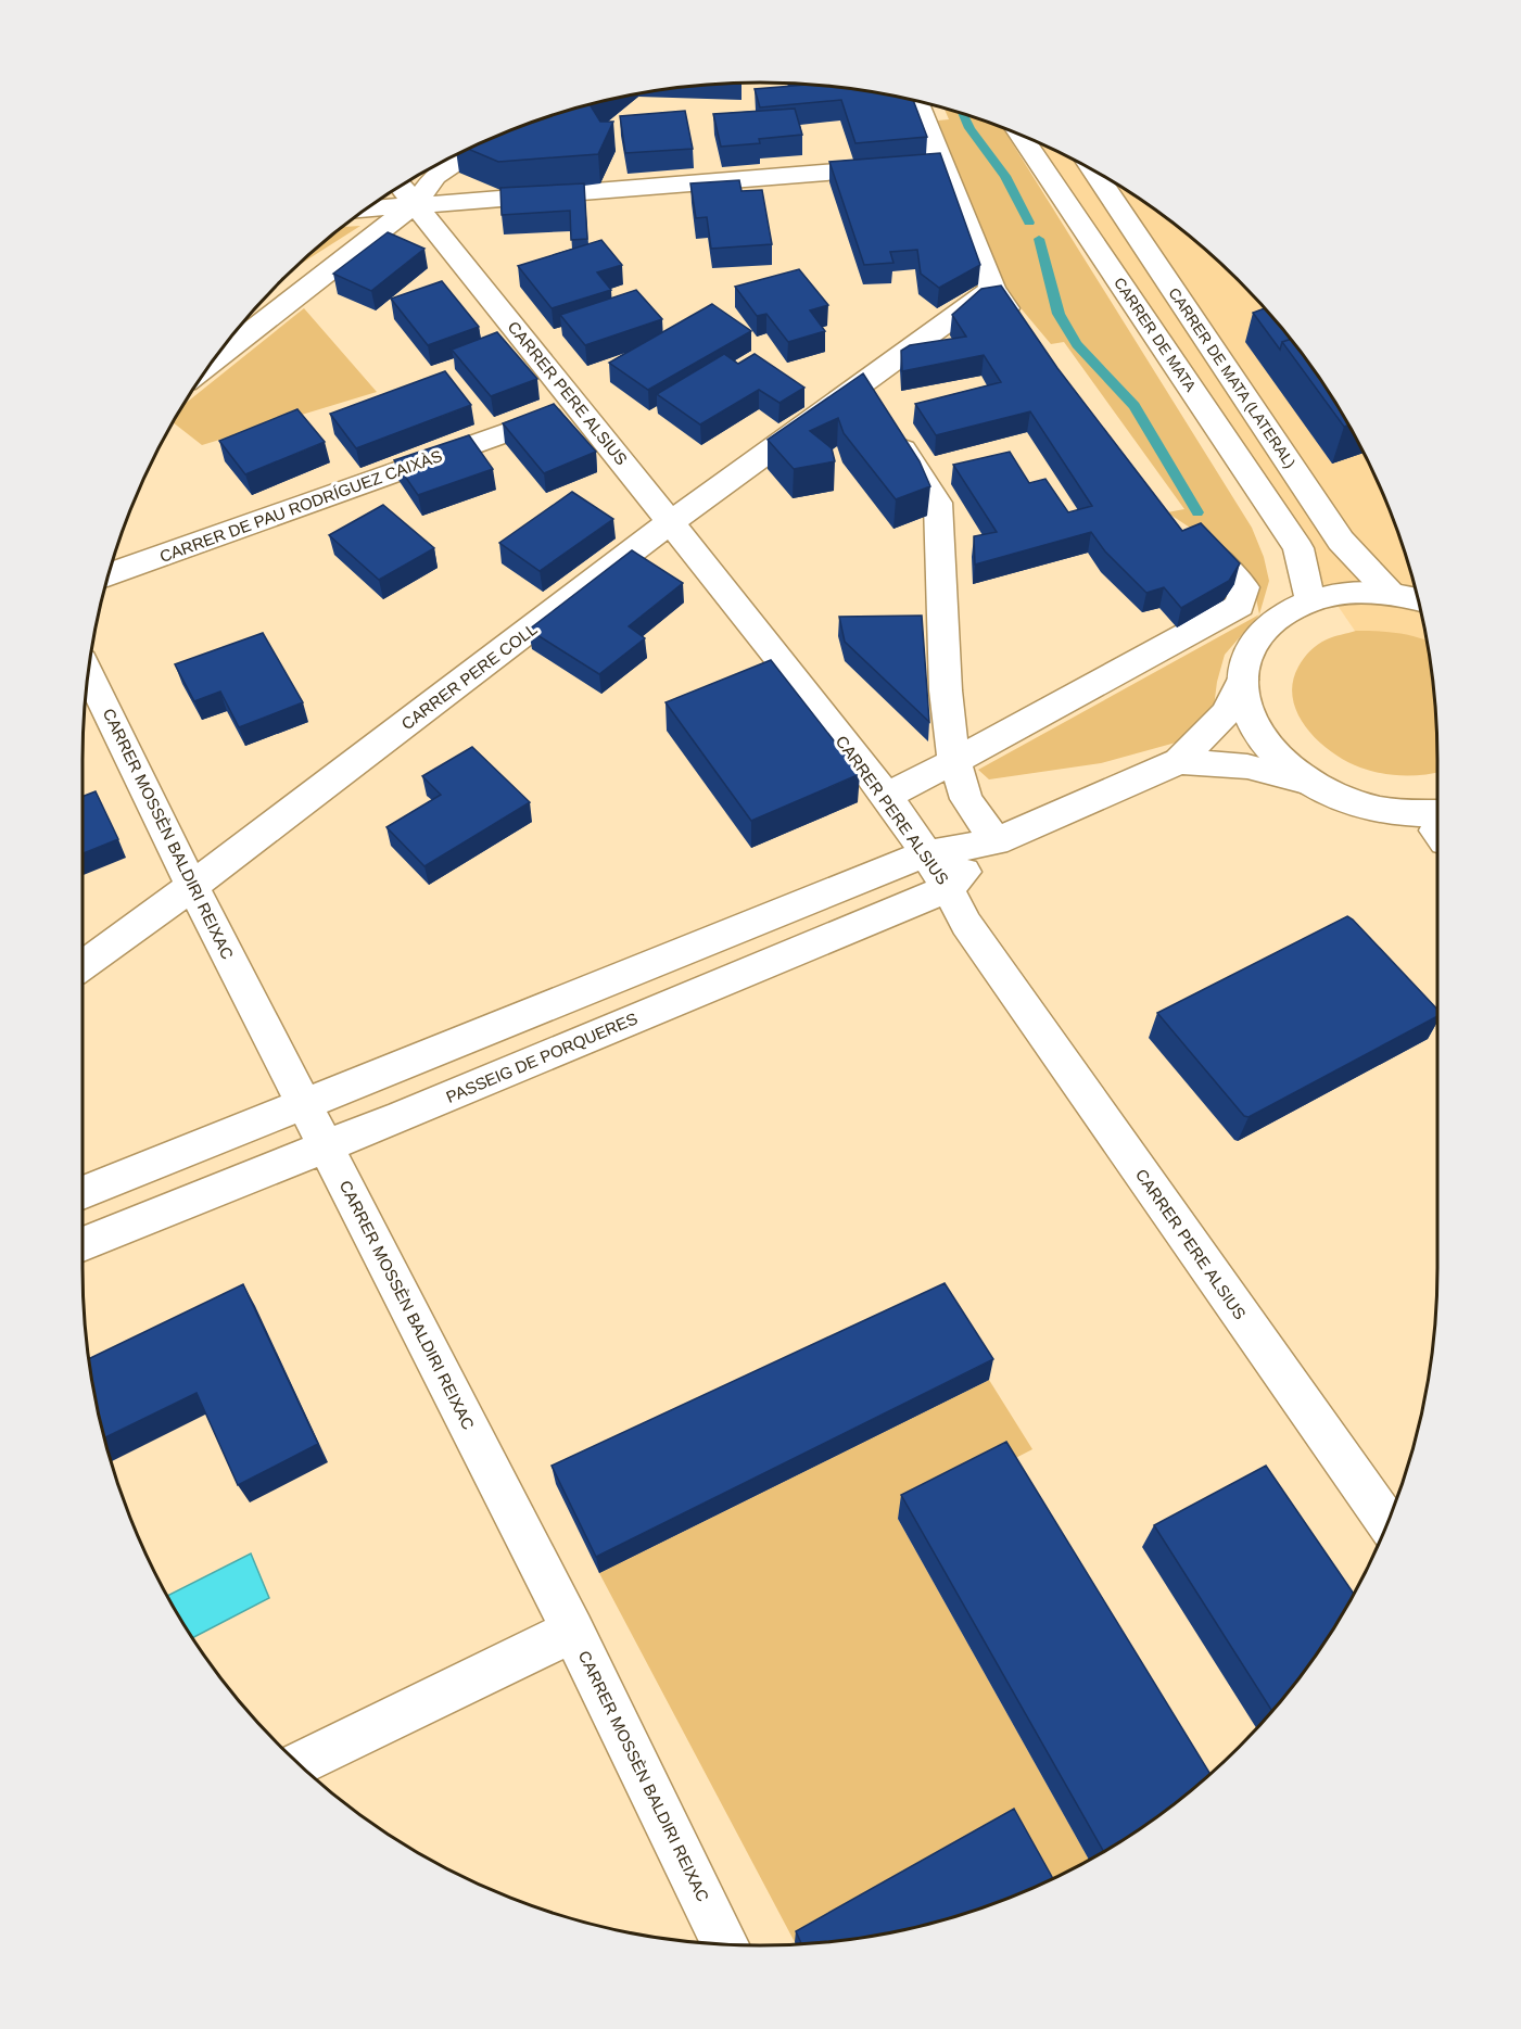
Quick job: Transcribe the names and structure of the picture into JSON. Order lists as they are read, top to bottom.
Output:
{
  "streets": {
    "street": [
      "CARRER DE MATA",
      "CARRER DE MATA (LATERAL)",
      "CARRER PERE ALSIUS",
      "CARRER DE PAU RODRÍGUEZ CAIXÀS",
      "CARRER PERE COLL",
      "CARRER MOSSÈN BALDIRI REIXAC",
      "PASSEIG DE PORQUERES"
    ]
  },
  "crossings": [
    ["CARRER DE MATA", "CARRER DE MATA (LATERAL)"],
    ["CARRER DE MATA", "PASSEIG DE PORQUERES"],
    ["CARRER DE MATA (LATERAL)", "PASSEIG DE PORQUERES"],
    ["CARRER PERE ALSIUS", "CARRER DE PAU RODRÍGUEZ CAIXÀS"],
    ["CARRER PERE ALSIUS", "CARRER PERE COLL"],
    ["CARRER PERE ALSIUS", "PASSEIG DE PORQUERES"],
    ["CARRER PERE COLL", "CARRER MOSSÈN BALDIRI REIXAC"],
    ["CARRER MOSSÈN BALDIRI REIXAC", "PASSEIG DE PORQUERES"]
  ]
}
